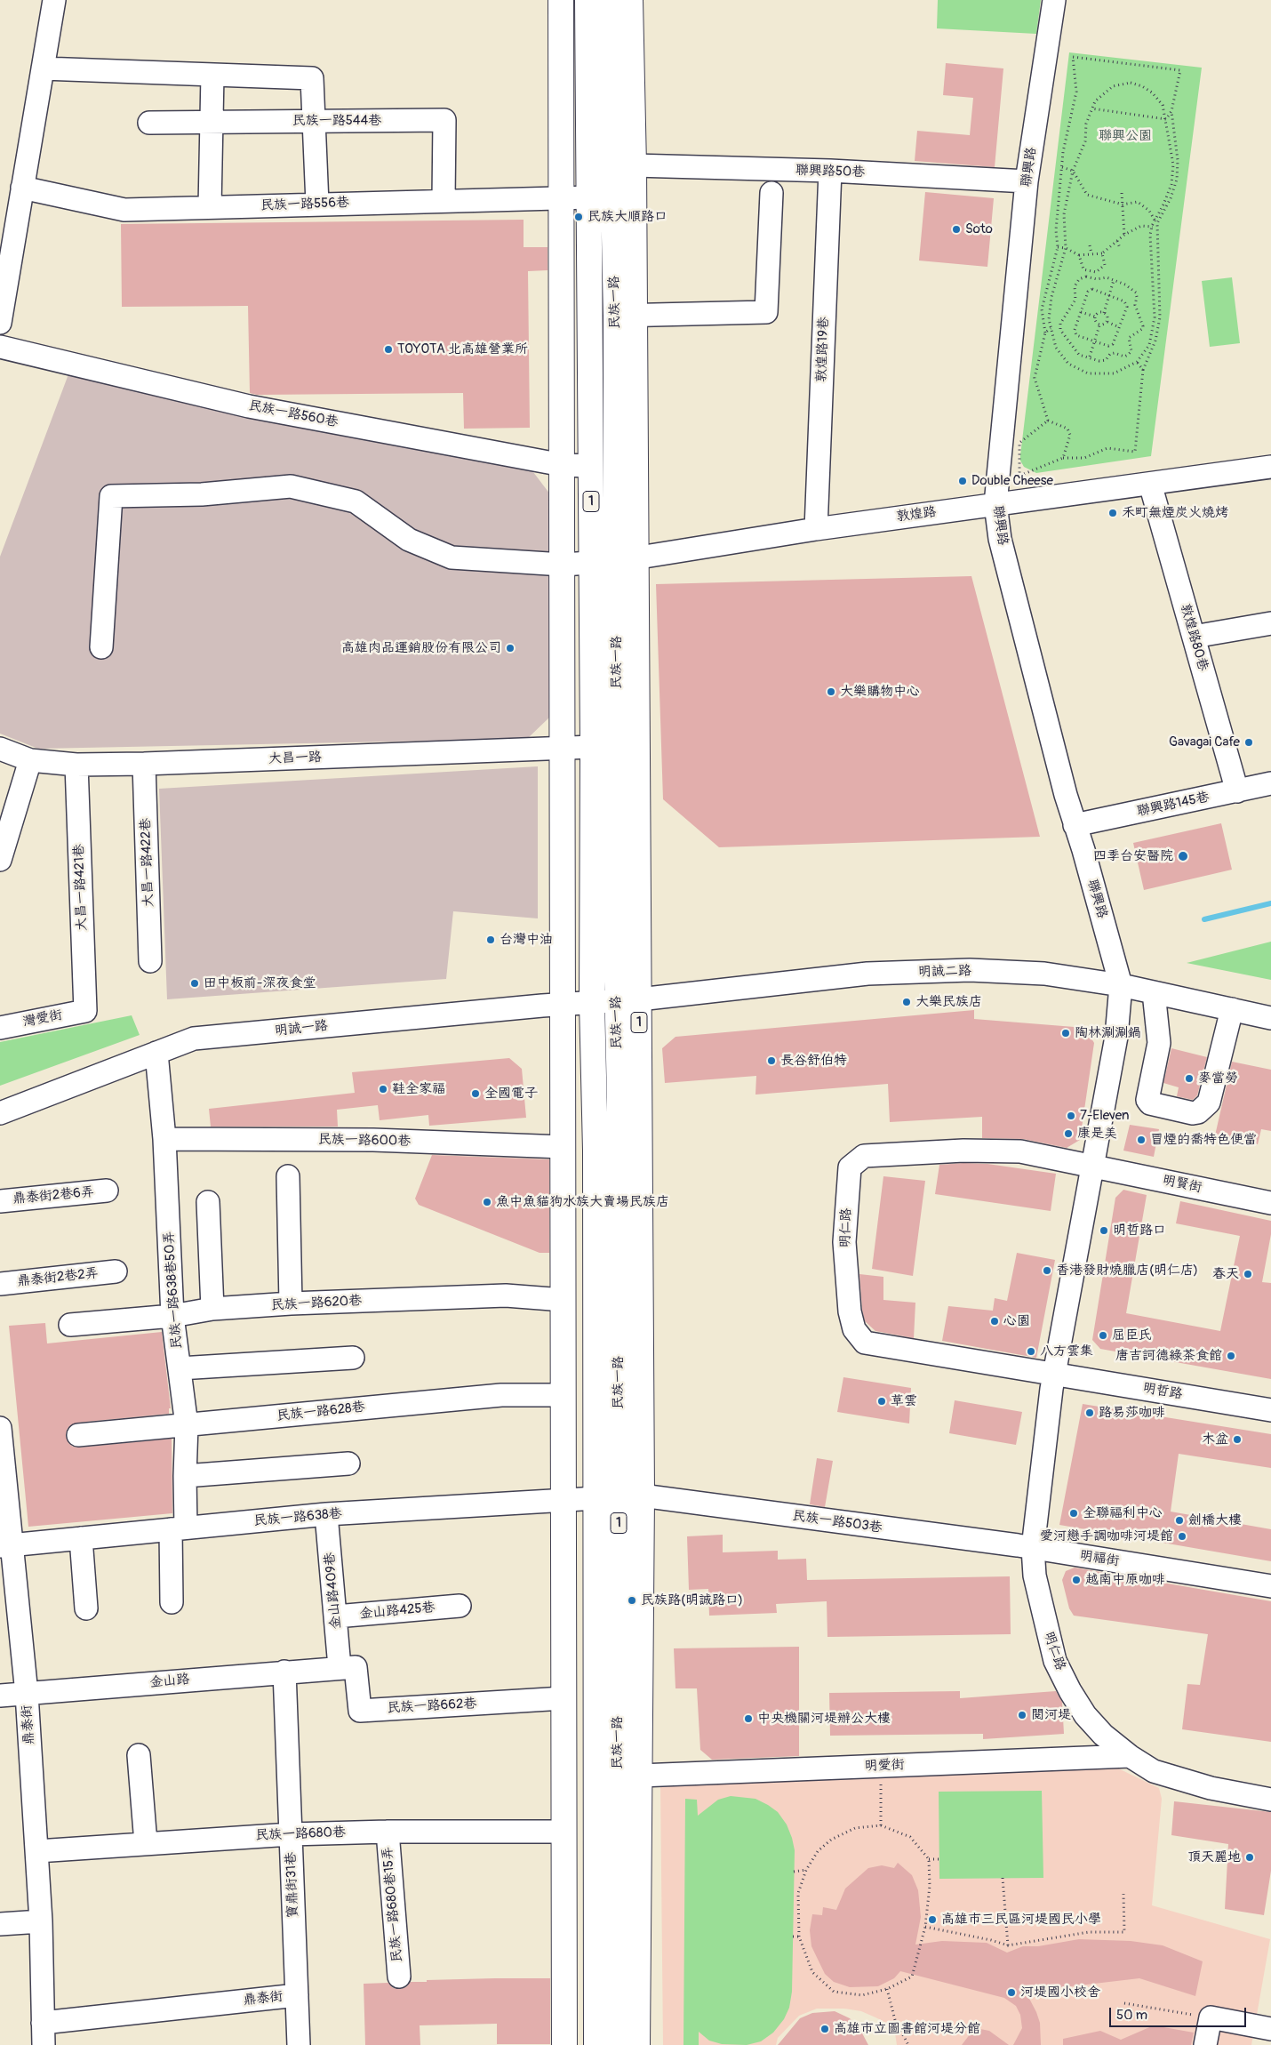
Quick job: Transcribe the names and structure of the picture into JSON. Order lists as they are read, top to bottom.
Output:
{
  "streets": {
    "main road": ["民族一路", "1"],
    "street": [
      "民族一路544巷",
      "聯興路",
      "聯興路50巷",
      "民族一路556巷",
      "敦煌路19巷",
      "民族一路560巷",
      "敦煌路",
      "敦煌路80巷",
      "大昌一路",
      "聯興路145巷",
      "大昌一路422巷",
      "大昌一路421巷",
      "明誠二路",
      "灣愛街",
      "明誠一路",
      "民族一路600巷",
      "明賢街",
      "鼎泰街2巷6弄",
      "明仁路",
      "鼎泰街2巷2弄",
      "民族一路638巷50弄",
      "民族一路620巷",
      "明哲路",
      "民族一路628巷",
      "民族一路638巷",
      "民族一路503巷",
      "明福街",
      "金山路409巷",
      "金山路425巷",
      "金山路",
      "民族一路662巷",
      "鼎泰街",
      "明愛街",
      "民族一路680巷",
      "寶鼎街31巷",
      "民族一路680巷15弄"
    ]
  },
  "crossings": [
    ["民族一路544巷", "民族一路556巷"],
    ["聯興路", "聯興路50巷"],
    ["聯興路", "敦煌路"],
    ["聯興路", "聯興路145巷"],
    ["聯興路", "明誠二路"],
    ["聯興路", "明仁路"],
    ["聯興路50巷", "民族一路"],
    ["聯興路50巷", "敦煌路19巷"],
    ["民族一路556巷", "民族一路"],
    ["民族一路", "民族一路560巷"],
    ["民族一路", "敦煌路"],
    ["民族一路", "大昌一路"],
    ["民族一路", "明誠二路"],
    ["民族一路", "明誠一路"],
    ["民族一路", "民族一路638巷"],
    ["民族一路", "民族一路503巷"],
    ["民族一路", "明愛街"],
    ["敦煌路19巷", "敦煌路"],
    ["敦煌路", "敦煌路80巷"],
    ["敦煌路80巷", "聯興路145巷"],
    ["大昌一路", "大昌一路422巷"],
    ["大昌一路", "大昌一路421巷"],
    ["大昌一路421巷", "灣愛街"],
    ["明誠二路", "明誠一路"],
    ["明誠二路", "明仁路"],
    ["明誠一路", "民族一路638巷50弄"],
    ["民族一路600巷", "民族一路638巷50弄"],
    ["明賢街", "明仁路"],
    ["明仁路", "明哲路"],
    ["明仁路", "民族一路503巷"],
    ["明仁路", "明福街"],
    ["明仁路", "明愛街"],
    ["民族一路638巷50弄", "民族一路620巷"],
    ["民族一路638巷50弄", "民族一路628巷"],
    ["民族一路638巷50弄", "民族一路638巷"],
    ["民族一路638巷", "金山路409巷"],
    ["民族一路638巷", "鼎泰街"],
    ["民族一路503巷", "明福街"],
    ["金山路409巷", "金山路425巷"],
    ["金山路409巷", "金山路"],
    ["金山路409巷", "民族一路662巷"],
    ["金山路", "民族一路662巷"],
    ["金山路", "鼎泰街"],
    ["金山路", "寶鼎街31巷"],
    ["鼎泰街", "民族一路680巷"],
    ["鼎泰街", "寶鼎街31巷"],
    ["民族一路680巷", "寶鼎街31巷"],
    ["民族一路680巷", "民族一路680巷15弄"]
  ],
  "parks": ["聯興公園"],
  "places": [
    "民族大順路口",
    "Soto",
    "TOYOTA 北高雄營業所",
    "Double Cheese",
    "禾町無煙炭火燒烤",
    "高雄肉品運銷股份有限公司",
    "大樂購物中心",
    "Gavagai Cafe",
    "四季台安醫院",
    "台灣中油",
    "田中板前-深夜食堂",
    "大樂民族店",
    "陶林涮涮鍋",
    "長谷舒伯特",
    "麥當勞",
    "鞋全家福",
    "全國電子",
    "7-Eleven",
    "康是美",
    "冒煙的喬特色便當",
    "魚中魚貓狗水族大賣場民族店",
    "明哲路口",
    "香港發財燒臘店(明仁店)",
    "春天",
    "心園",
    "屈臣氏",
    "八方雲集",
    "唐吉訶德綠茶食館",
    "草雲",
    "路易莎咖啡",
    "木盆",
    "全聯福利中心",
    "劍橋大樓",
    "愛河戀手調咖啡河堤館",
    "越南中原咖啡",
    "民族路(明誠路口)",
    "閱河堤",
    "中央機關河堤辦公大樓",
    "頂天麗地",
    "高雄市三民區河堤國民小學",
    "河堤國小校舍",
    "高雄市立圖書館河堤分館"
  ],
  "scale_bar": "50 m"
}
